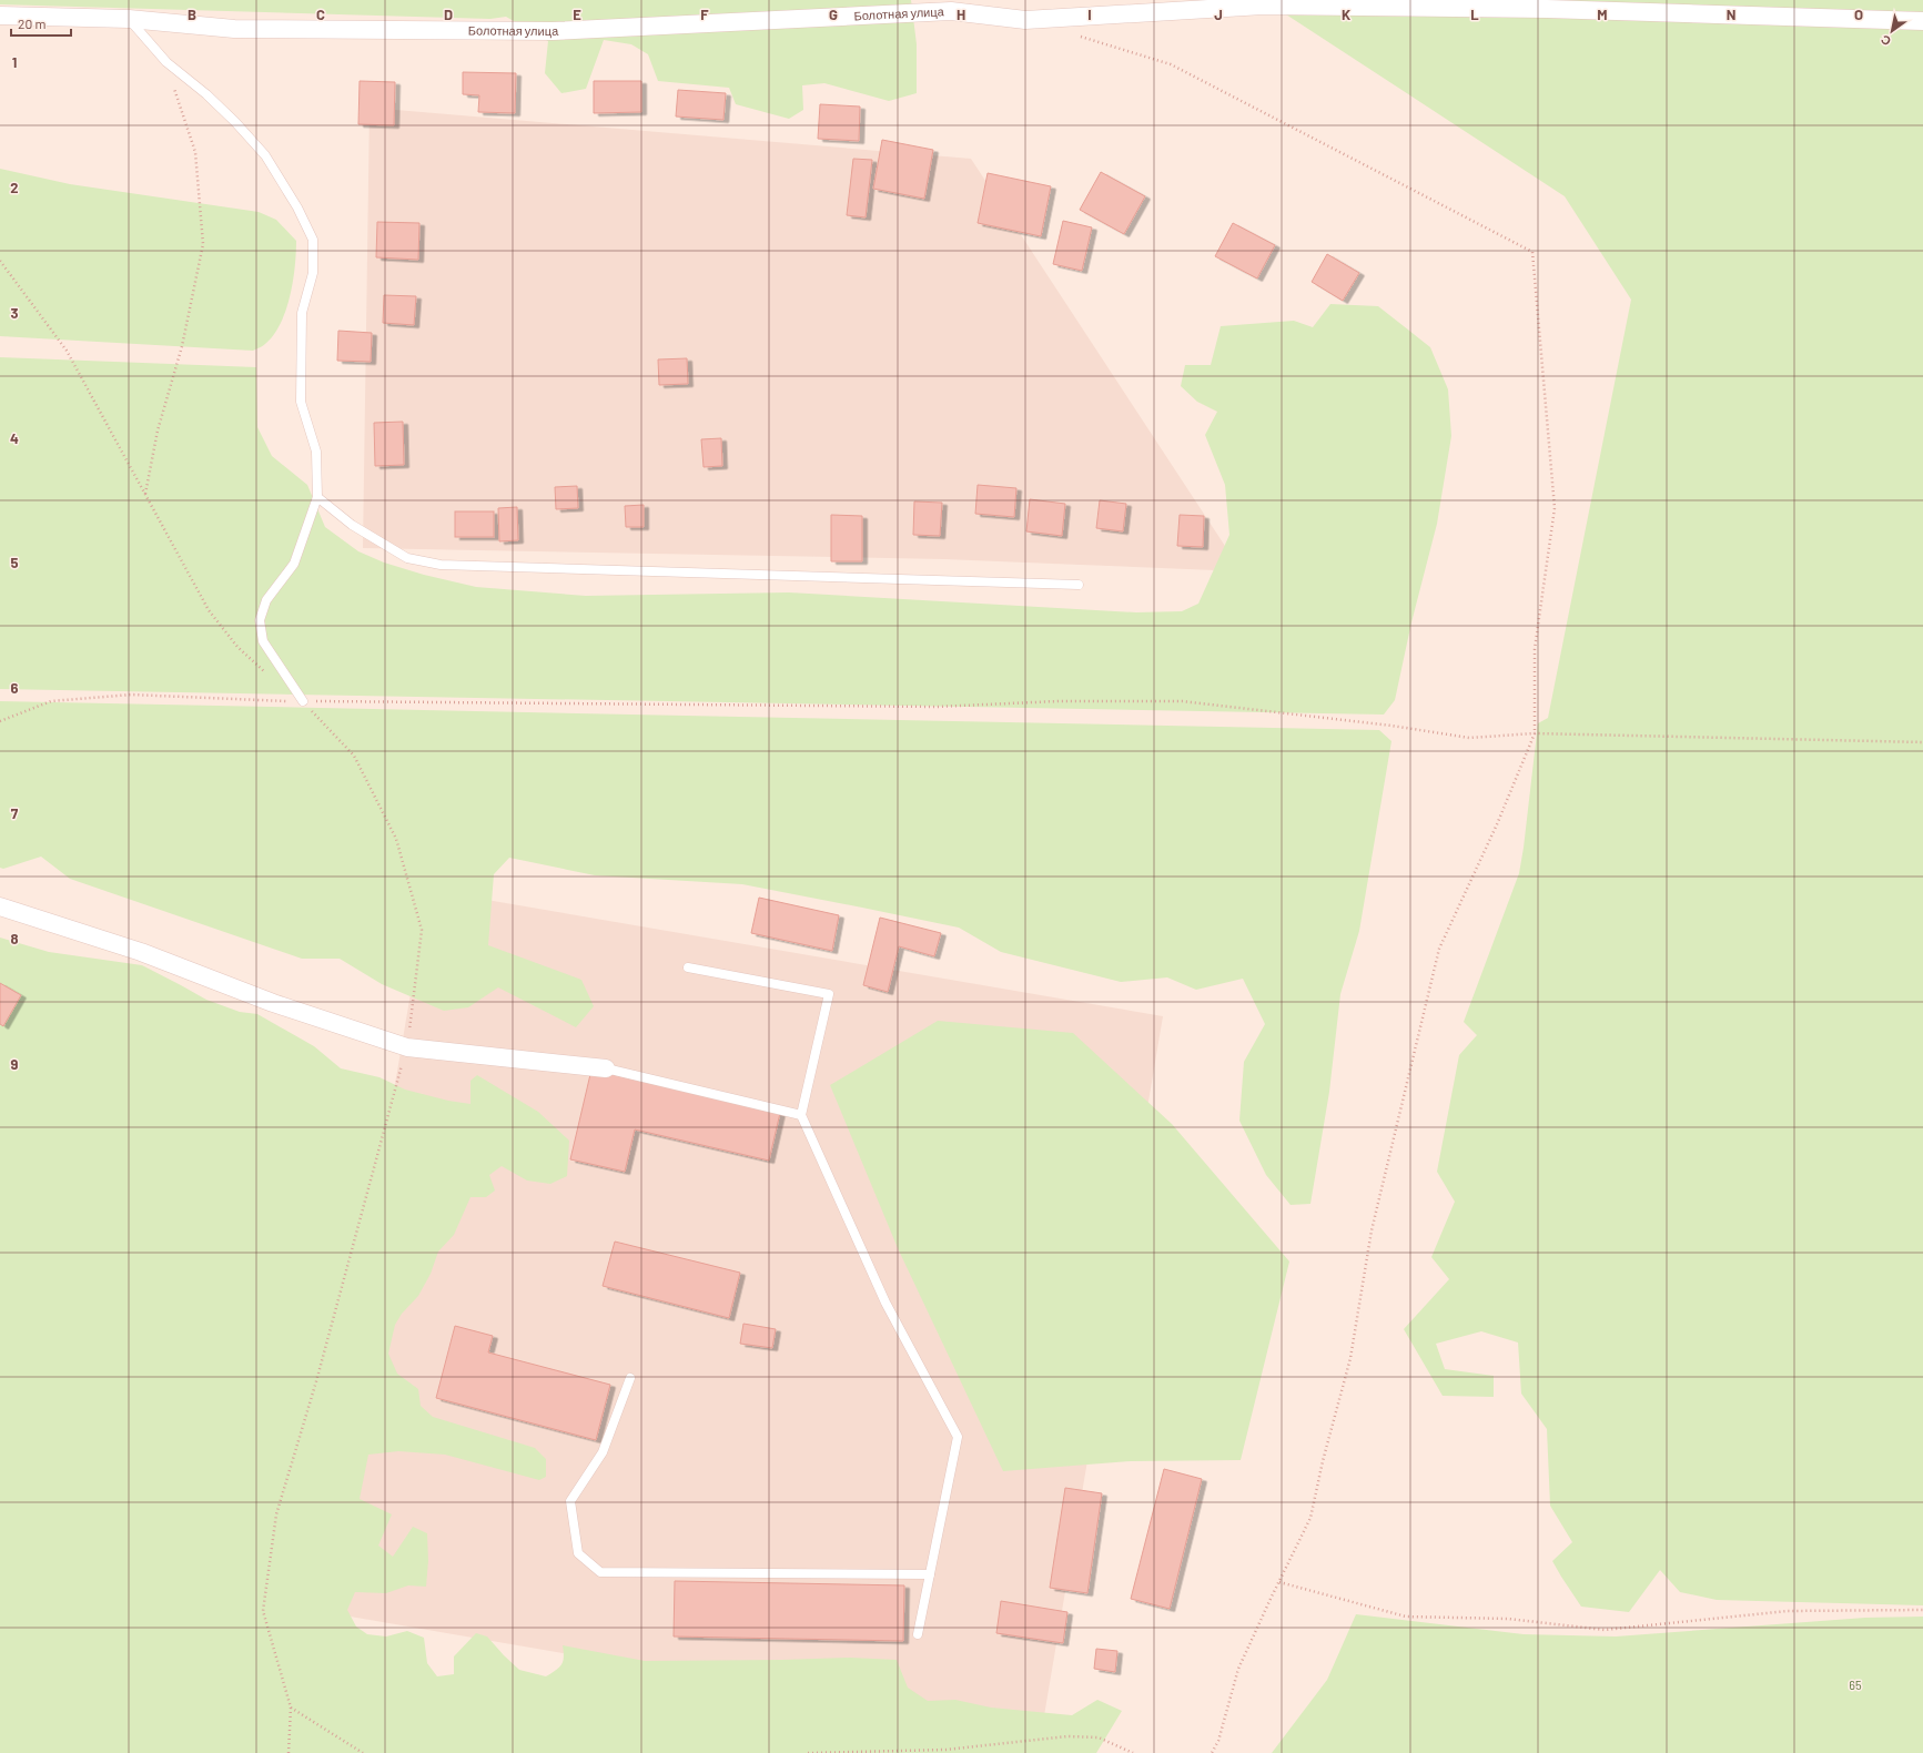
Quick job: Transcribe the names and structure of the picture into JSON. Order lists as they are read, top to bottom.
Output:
{
  "streets": {
    "street": ["Болотная улица"]
  },
  "parks": ["65"],
  "scale_bar": "20 m",
  "north": "bottom left",
  "grid": {
    "columns": [
      "B",
      "C",
      "D",
      "E",
      "F",
      "G",
      "H",
      "I",
      "J",
      "K",
      "L",
      "M",
      "N",
      "O"
    ],
    "rows": [
      "1",
      "2",
      "3",
      "4",
      "5",
      "6",
      "7",
      "8",
      "9"
    ]
  }
}
